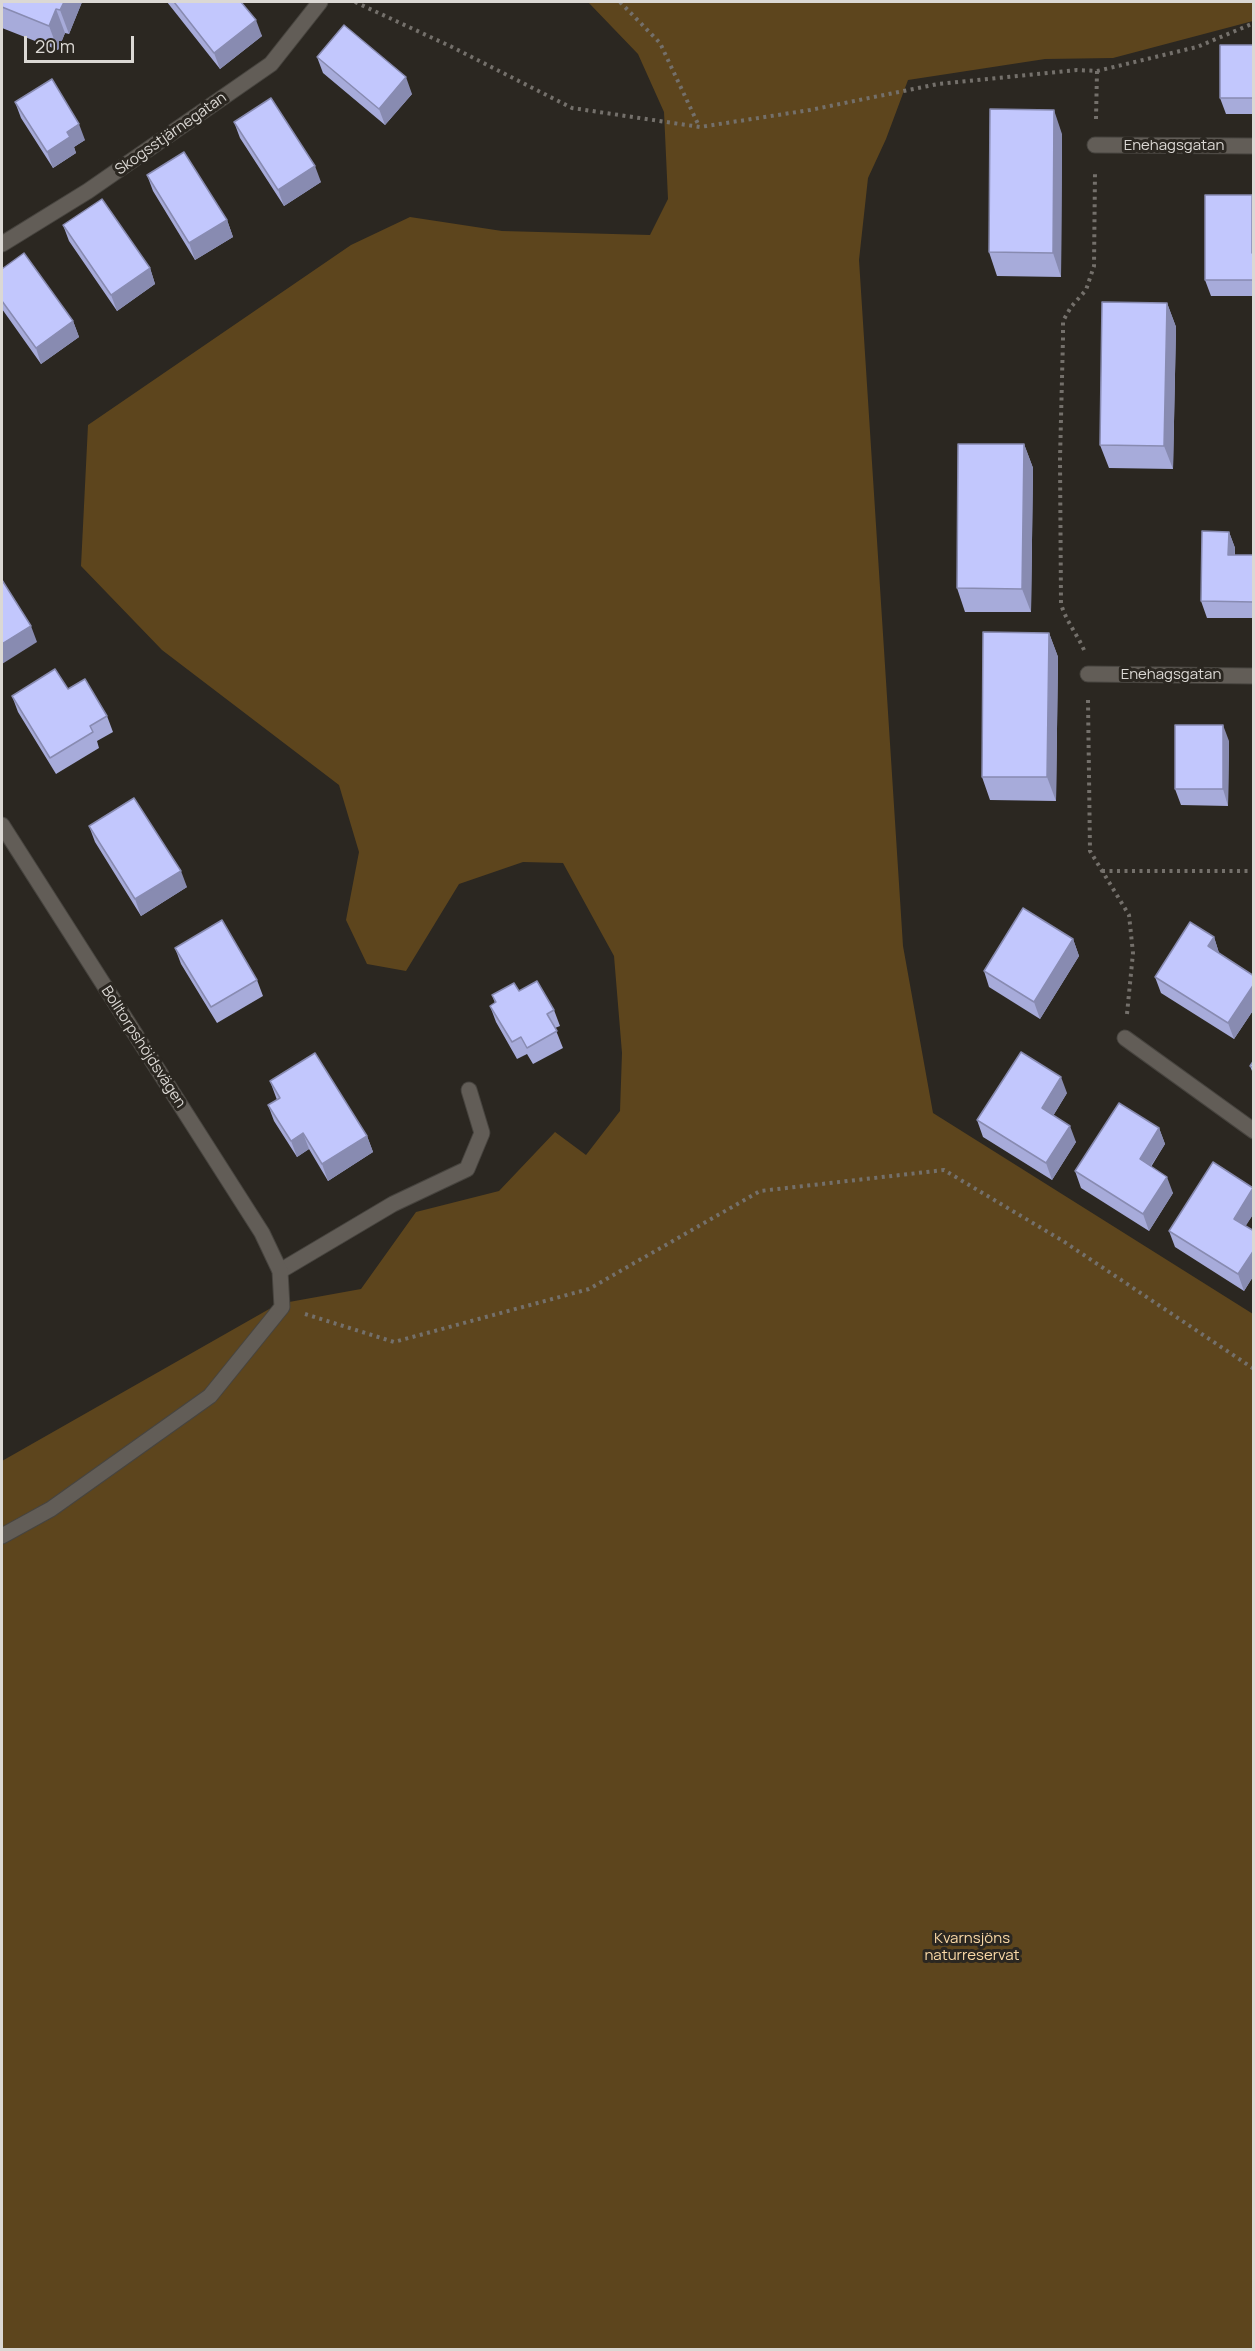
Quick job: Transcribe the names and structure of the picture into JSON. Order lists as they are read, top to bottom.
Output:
{
  "streets": {
    "street": ["Skogsstjärnegatan", "Enehagsgatan", "Bolltorpshöjdsvägen"]
  },
  "parks": ["Kvarnsjöns naturreservat"],
  "scale_bar": "20 m"
}
